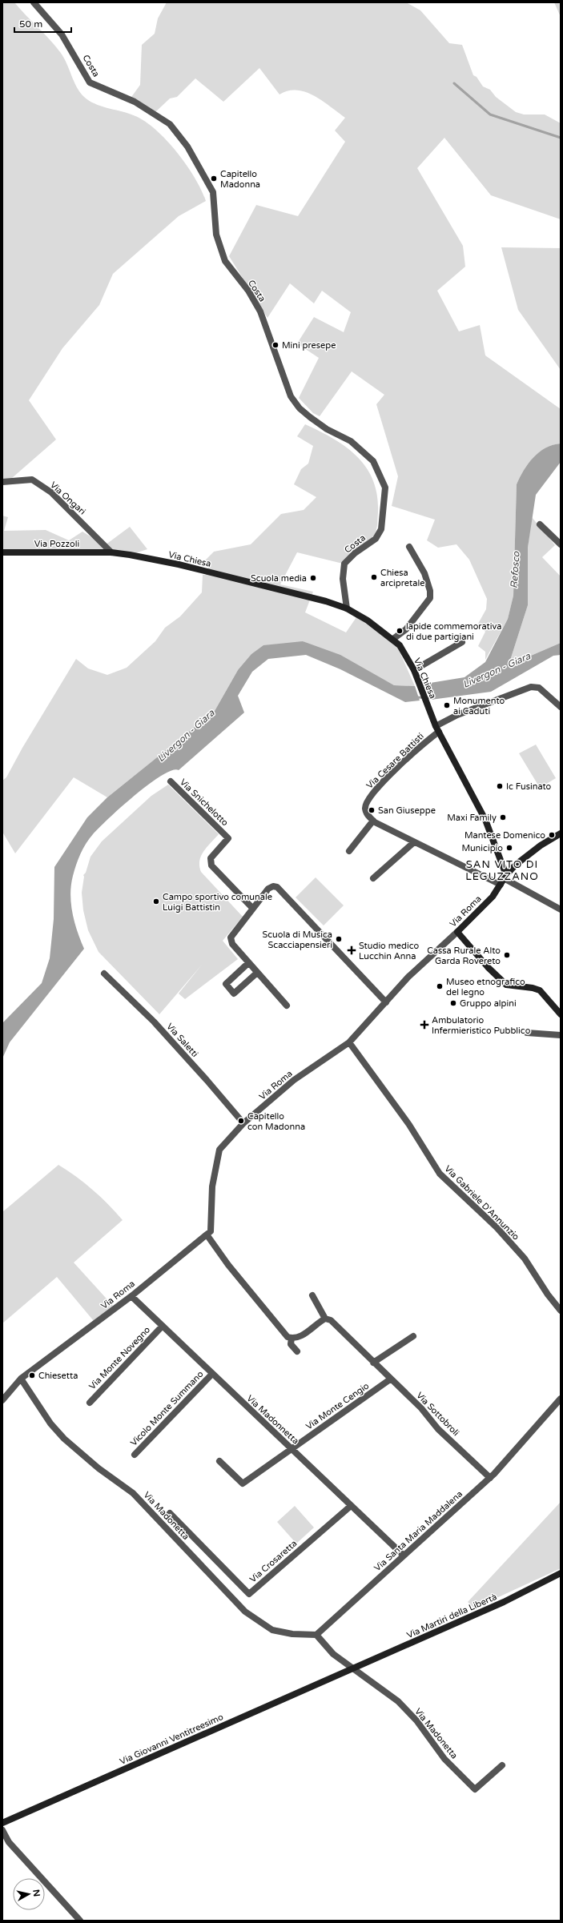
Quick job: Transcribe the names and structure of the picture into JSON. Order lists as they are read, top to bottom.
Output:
{
  "streets": {
    "main road": [
      "Via Pozzoli",
      "Via Chiesa",
      "Via Roma",
      "Via Martiri della Libertà",
      "Via Giovanni Ventitreesimo"
    ],
    "street": [
      "Costa",
      "Via Ongari",
      "Via Cesare Battisti",
      "Via Snichelotto",
      "Via Saletti",
      "Via Gabriele D'Annunzio",
      "Via Monte Novegno",
      "Via Monte Cengio",
      "Vicolo Monte Summano",
      "Via Sottobroli",
      "Via Madonnetta",
      "Via Madonetta",
      "Via Santa Maria Maddalena",
      "Via Crosaretta"
    ]
  },
  "crossings": [
    ["Costa", "Via Chiesa"],
    ["Via Ongari", "Via Pozzoli"],
    ["Via Ongari", "Via Chiesa"],
    ["Via Pozzoli", "Via Chiesa"],
    ["Via Chiesa", "Via Cesare Battisti"],
    ["Via Chiesa", "Via Roma"],
    ["Via Roma", "Via Saletti"],
    ["Via Roma", "Via Gabriele D'Annunzio"],
    ["Via Roma", "Via Madonnetta"],
    ["Via Roma", "Via Madonetta"],
    ["Via Monte Novegno", "Via Madonnetta"],
    ["Via Monte Cengio", "Via Sottobroli"],
    ["Via Monte Cengio", "Via Madonnetta"],
    ["Vicolo Monte Summano", "Via Madonnetta"],
    ["Via Sottobroli", "Via Santa Maria Maddalena"],
    ["Via Madonnetta", "Via Santa Maria Maddalena"],
    ["Via Madonnetta", "Via Crosaretta"],
    ["Via Madonetta", "Via Santa Maria Maddalena"],
    ["Via Madonetta", "Via Martiri della Libertà"],
    ["Via Madonetta", "Via Giovanni Ventitreesimo"],
    ["Via Martiri della Libertà", "Via Giovanni Ventitreesimo"]
  ],
  "districts": ["SAN VITO DI LEGUZZANO"],
  "water": ["Refosco", "Livergon - Giara"],
  "places": {
    "other": [
      "Capitello Madonna",
      "Mini presepe",
      "Chiesa arcipretale",
      "Scuola media",
      "lapide commemorativa di due partigiani",
      "Monumento ai Caduti",
      "Ic Fusinato",
      "San Giuseppe",
      "Maxi Family",
      "Mantese Domenico",
      "Municipio",
      "Campo sportivo comunale Luigi Battistin",
      "Scuola di Musica Scacciapensieri",
      "Cassa Rurale Alto Garda Rovereto",
      "Museo etnografico del legno",
      "Gruppo alpini",
      "Capitello con Madonna",
      "Chiesetta"
    ],
    "health": ["Studio medico Lucchin Anna", "Ambulatorio Infermieristico Pubblico"]
  },
  "scale_bar": "50 m",
  "north": "right"
}
